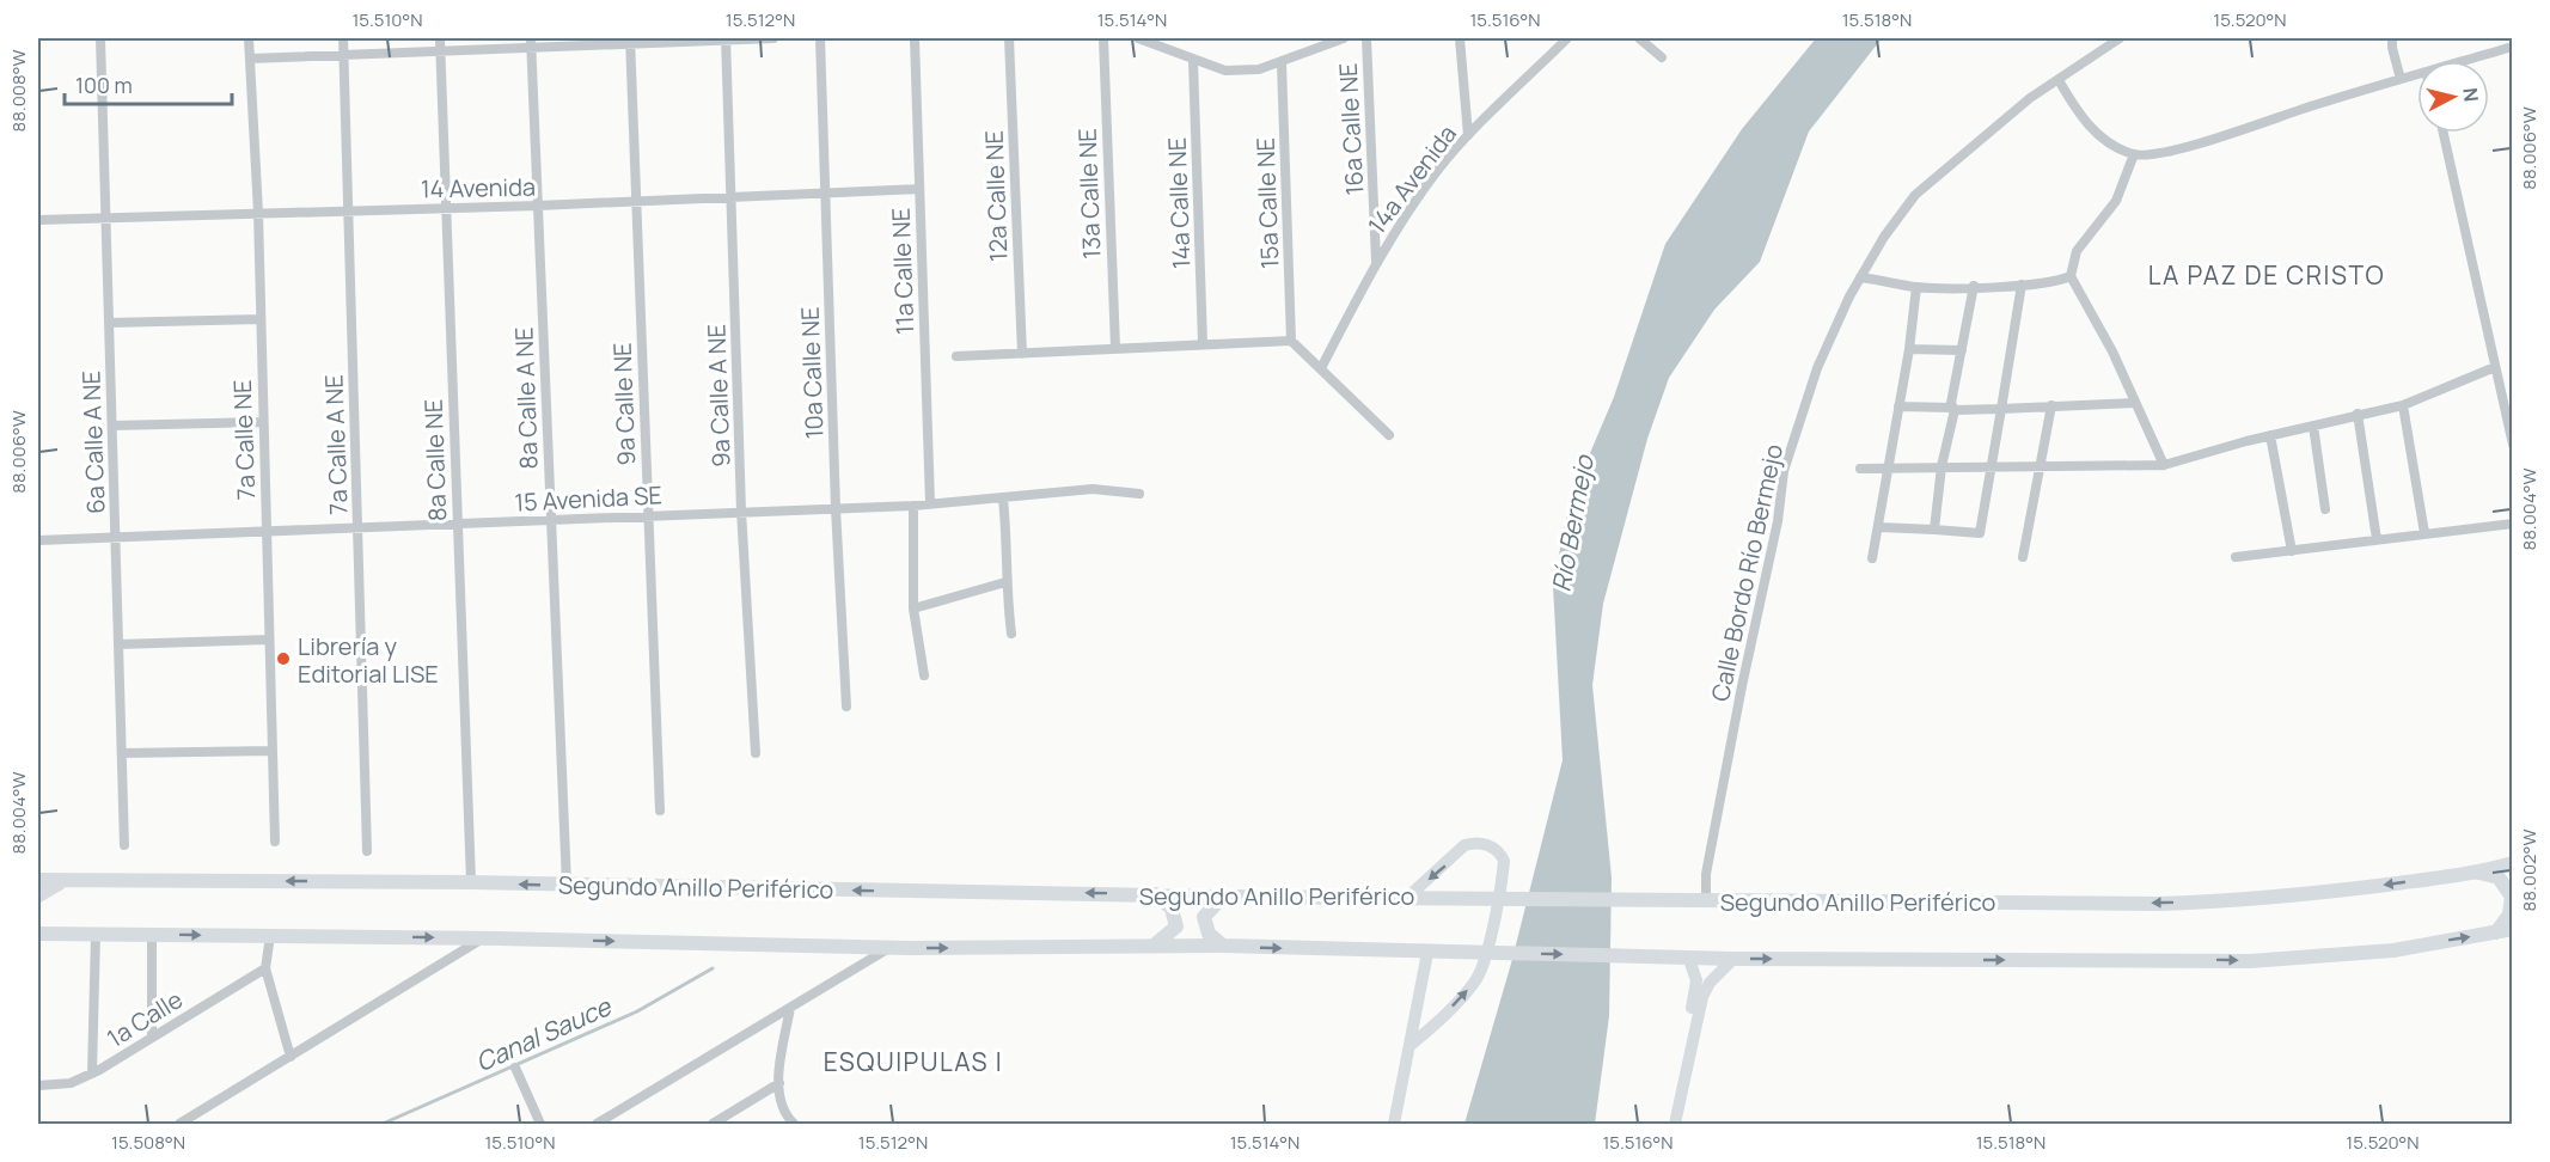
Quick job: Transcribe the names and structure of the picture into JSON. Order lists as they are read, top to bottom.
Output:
{
  "streets": {
    "main road": ["Segundo Anillo Periférico"],
    "street": [
      "16a Calle NE",
      "14a Avenida",
      "14 Avenida",
      "13a Calle NE",
      "12a Calle NE",
      "14a Calle NE",
      "15a Calle NE",
      "11a Calle NE",
      "10a Calle NE",
      "9a Calle A NE",
      "8a Calle A NE",
      "9a Calle NE",
      "7a Calle NE",
      "6a Calle A NE",
      "7a Calle A NE",
      "8a Calle NE",
      "15 Avenida SE",
      "Calle Bordo Río Bermejo",
      "1a Calle"
    ]
  },
  "crossings": [
    ["16a Calle NE", "14a Avenida"],
    ["14 Avenida", "11a Calle NE"],
    ["14 Avenida", "10a Calle NE"],
    ["14 Avenida", "9a Calle A NE"],
    ["14 Avenida", "8a Calle A NE"],
    ["14 Avenida", "9a Calle NE"],
    ["14 Avenida", "7a Calle NE"],
    ["14 Avenida", "6a Calle A NE"],
    ["14 Avenida", "7a Calle A NE"],
    ["14 Avenida", "8a Calle NE"],
    ["11a Calle NE", "15 Avenida SE"],
    ["10a Calle NE", "15 Avenida SE"],
    ["9a Calle A NE", "15 Avenida SE"],
    ["8a Calle A NE", "15 Avenida SE"],
    ["8a Calle A NE", "Segundo Anillo Periférico"],
    ["9a Calle NE", "15 Avenida SE"],
    ["7a Calle NE", "15 Avenida SE"],
    ["6a Calle A NE", "15 Avenida SE"],
    ["7a Calle A NE", "15 Avenida SE"],
    ["8a Calle NE", "15 Avenida SE"],
    ["8a Calle NE", "Segundo Anillo Periférico"],
    ["Calle Bordo Río Bermejo", "Segundo Anillo Periférico"]
  ],
  "districts": ["LA PAZ DE CRISTO", "ESQUIPULAS I"],
  "water": ["Río Bermejo", "Canal Sauce"],
  "places": ["Librería y Editorial LISE"],
  "scale_bar": "100 m",
  "north": "right",
  "coordinates": [
    "15.510°N",
    "15.512°N",
    "15.514°N",
    "15.516°N",
    "15.518°N",
    "15.520°N",
    "88.008°W",
    "88.006°W",
    "88.004°W",
    "88.002°W",
    "15.508°N"
  ]
}
